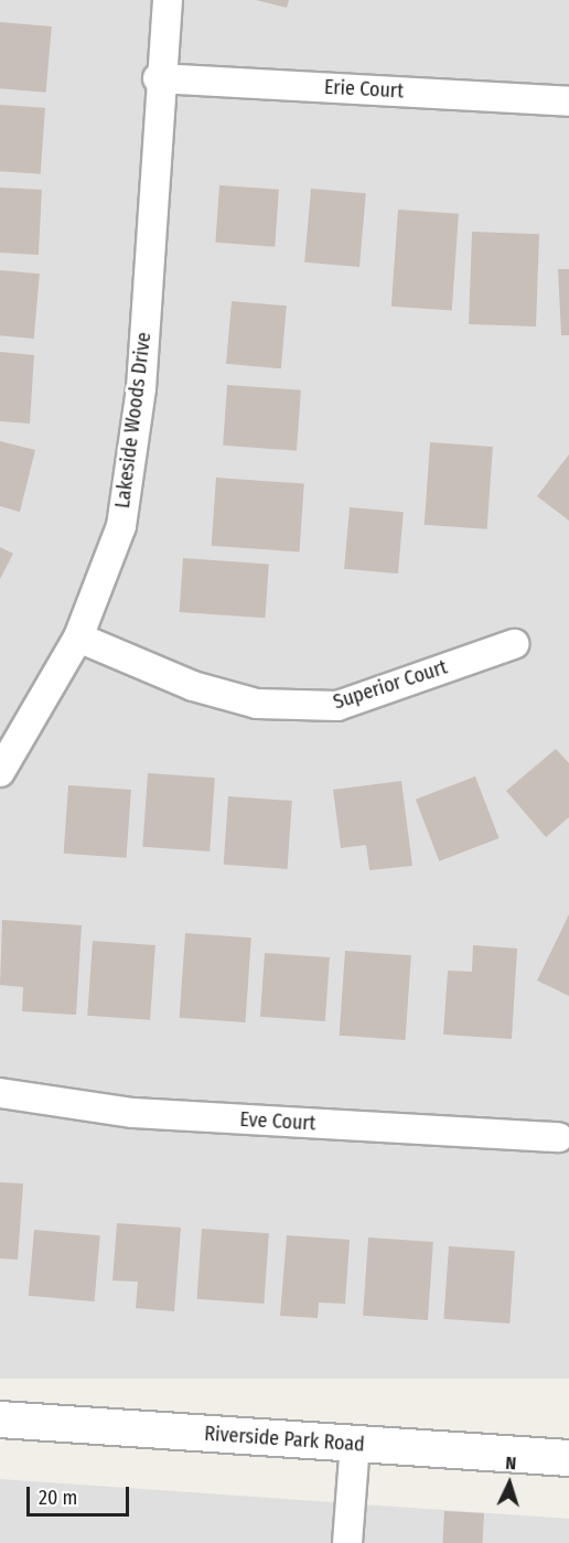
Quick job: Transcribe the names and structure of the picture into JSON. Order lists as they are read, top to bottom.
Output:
{
  "streets": {
    "street": [
      "Erie Court",
      "Lakeside Woods Drive",
      "Superior Court",
      "Eve Court",
      "Riverside Park Road"
    ]
  },
  "crossings": [
    ["Erie Court", "Lakeside Woods Drive"],
    ["Lakeside Woods Drive", "Superior Court"]
  ],
  "scale_bar": "20 m",
  "north": "top"
}
